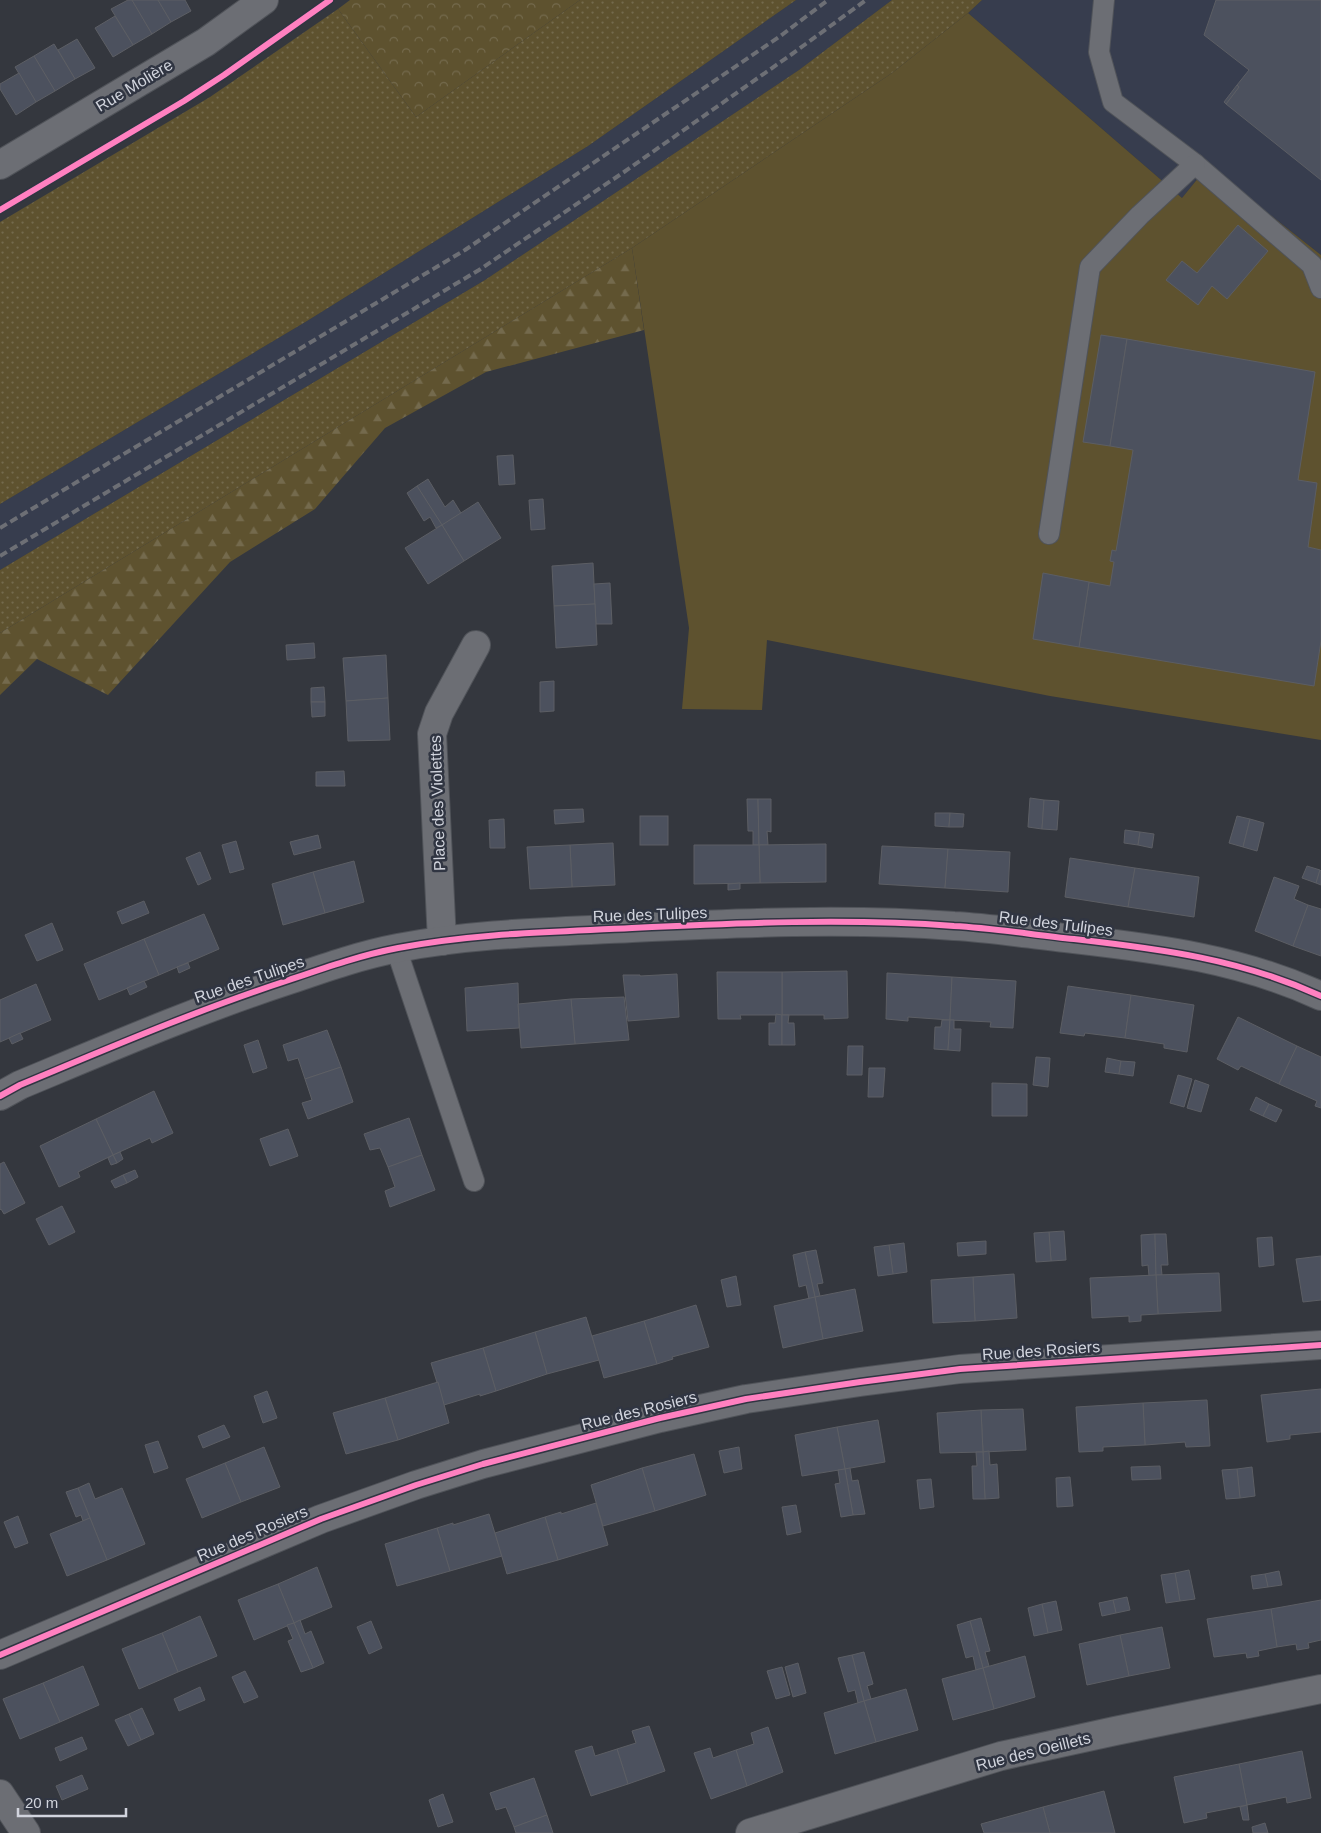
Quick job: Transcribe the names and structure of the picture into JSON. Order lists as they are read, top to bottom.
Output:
{
  "streets": {
    "street": [
      "Rue Molière",
      "Place des Violettes",
      "Rue des Tulipes",
      "Rue des Rosiers",
      "Rue des Oeillets"
    ]
  },
  "crossings": [
    ["Place des Violettes", "Rue des Tulipes"]
  ],
  "scale_bar": "20 m"
}
